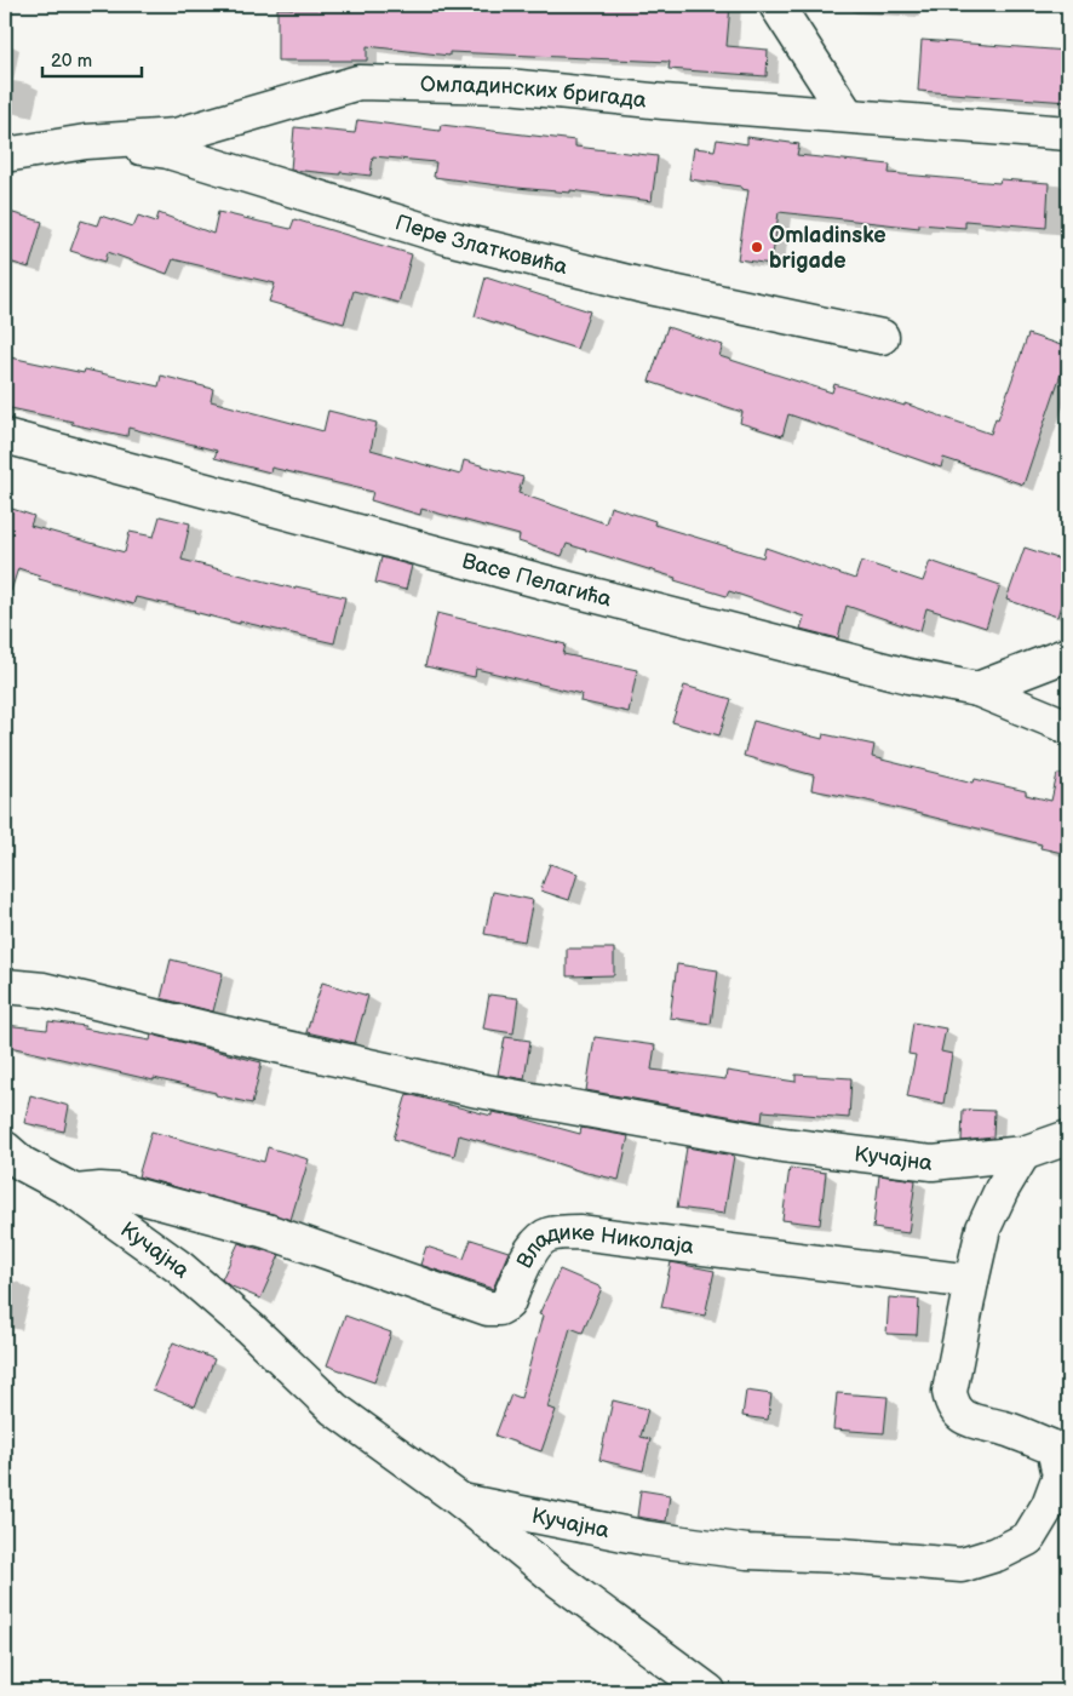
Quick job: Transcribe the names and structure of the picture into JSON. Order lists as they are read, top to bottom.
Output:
{
  "streets": {
    "street": [
      "Омладинских бригада",
      "Пере Златковића",
      "Васе Пелагића",
      "Кучајна",
      "Владике Николаја"
    ]
  },
  "crossings": [
    ["Омладинских бригада", "Пере Златковића"],
    ["Кучајна", "Владике Николаја"]
  ],
  "places": ["Omladinske brigade"],
  "scale_bar": "20 m"
}
